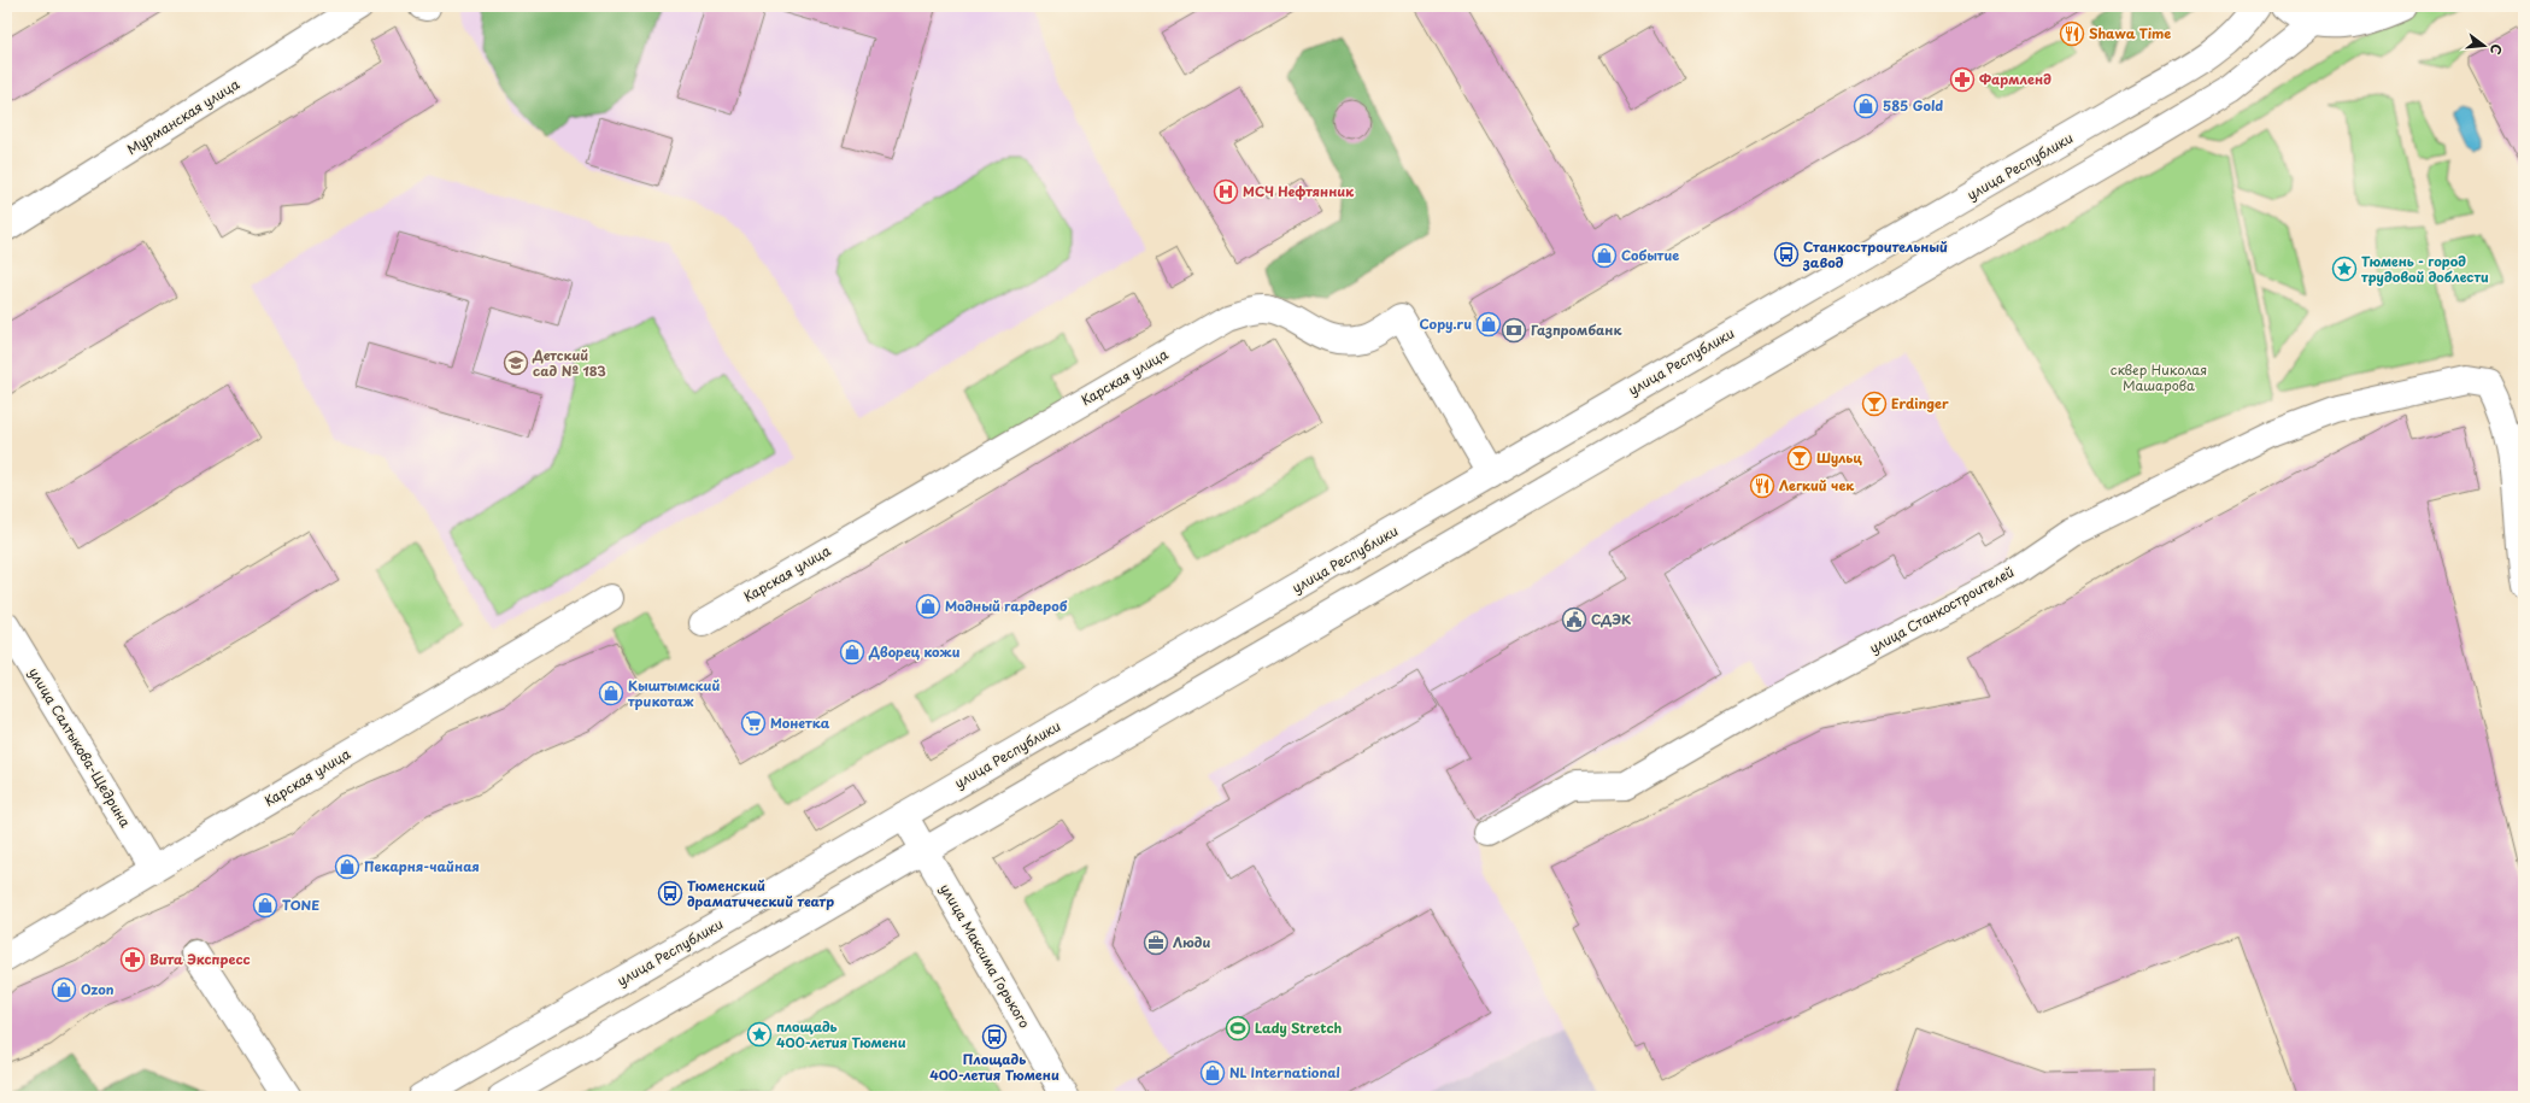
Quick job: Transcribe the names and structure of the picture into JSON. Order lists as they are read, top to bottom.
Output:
{
  "streets": {
    "main road": [
      "Мурманская улица",
      "улица Республики",
      "Карская улица",
      "улица Станкостроителей",
      "улица Салтыкова-Щедрина",
      "улица Максима Горького"
    ]
  },
  "crossings": [
    ["улица Республики", "Карская улица"],
    ["улица Республики", "улица Максима Горького"],
    ["Карская улица", "улица Салтыкова-Щедрина"]
  ],
  "parks": ["сквер Николая Машарова"],
  "places": {
    "restaurant": ["Shawa Time", "Легкий чек"],
    "pharmacy": ["Фармленд", "Вита Экспресс"],
    "shop": [
      "585 Gold",
      "Событие",
      "Copy.ru",
      "Модный гардероб",
      "Дворец кожи",
      "Кыштымский трикотаж",
      "Пекарня-чайная",
      "TONE",
      "Ozon",
      "NL International"
    ],
    "hospital": ["МСЧ Нефтянник"],
    "bus stop": ["Станкостроительный завод", "Тюменский драматический театр", "Площадь 400-летия Тюмени"],
    "place": ["Тюмень - город трудовой доблести", "площадь 400-летия Тюмени"],
    "bank": ["Газпромбанк"],
    "school or university": ["Детский сад № 183"],
    "bar": ["Erdinger", "Шульц"],
    "public building": ["СДЭК"],
    "supermarket": ["Монетка"],
    "office": ["Люди"],
    "sports": ["Lady Stretch"]
  },
  "north": "right"
}
